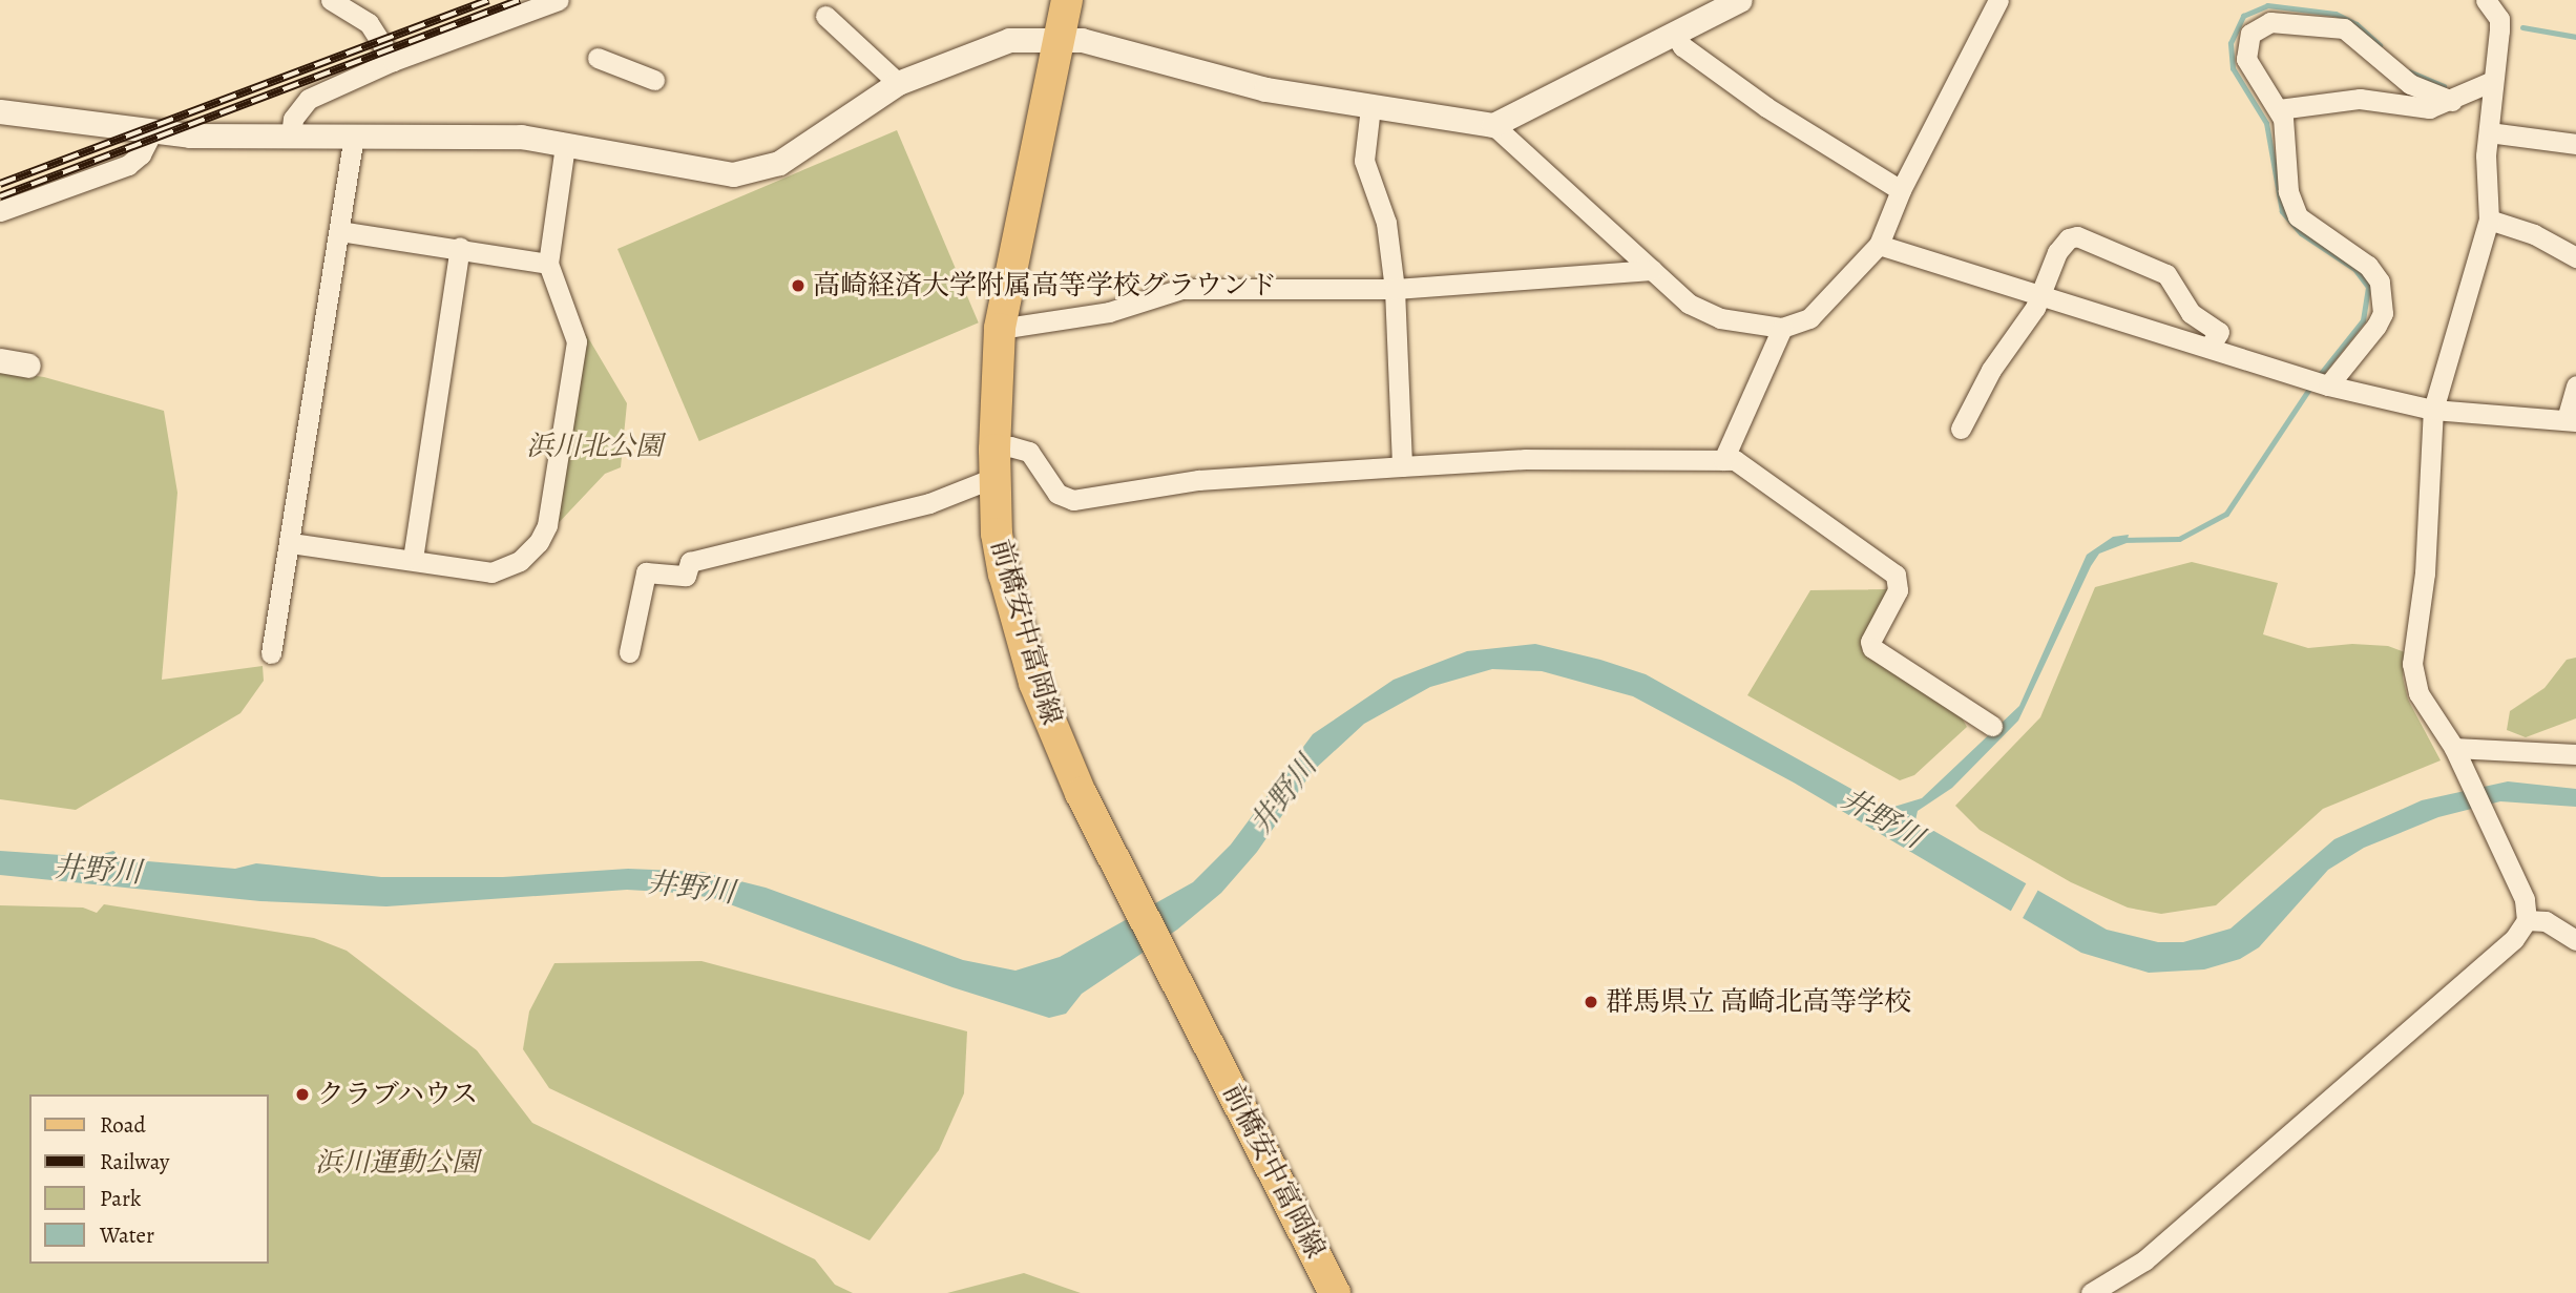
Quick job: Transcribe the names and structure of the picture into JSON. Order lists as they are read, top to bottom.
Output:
{
  "streets": {
    "main road": ["前橋安中富岡線"]
  },
  "water": ["井野川"],
  "parks": ["浜川北公園", "浜川運動公園"],
  "places": ["高崎経済大学附属高等学校グラウンド", "群馬県立 高崎北高等学校", "クラブハウス"],
  "legend": [
    "Road",
    "Railway",
    "Park",
    "Water"
  ]
}
